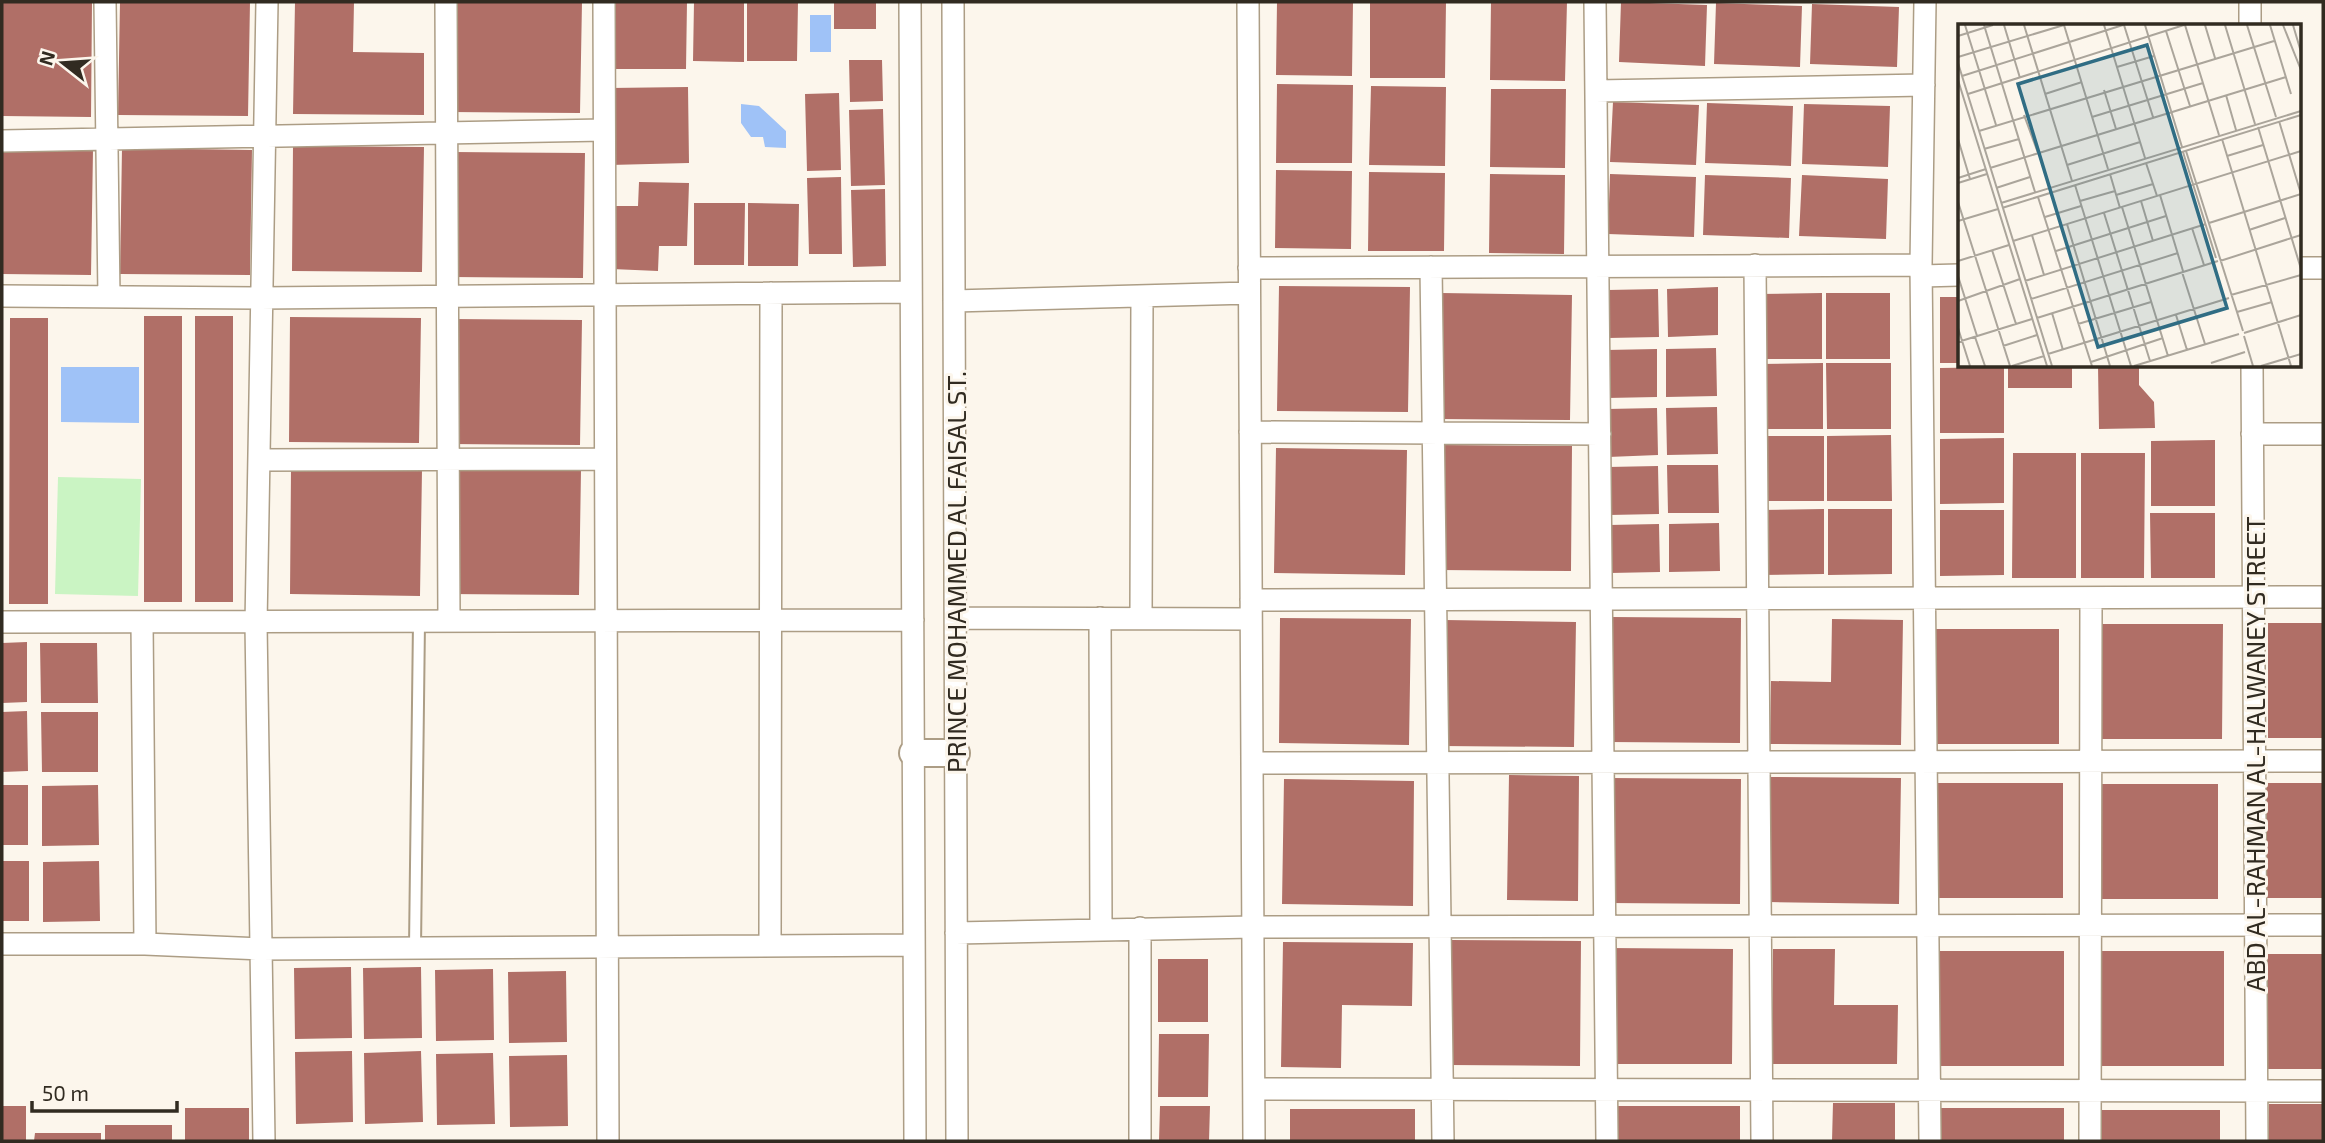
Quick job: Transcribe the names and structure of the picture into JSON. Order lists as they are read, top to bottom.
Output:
{
  "streets": {
    "street": ["PRINCE MOHAMMED AL FAISAL ST.", "ABD AL-RAHMAN AL-HALWANEY STREET"]
  },
  "scale_bar": "50 m",
  "north": "left"
}
